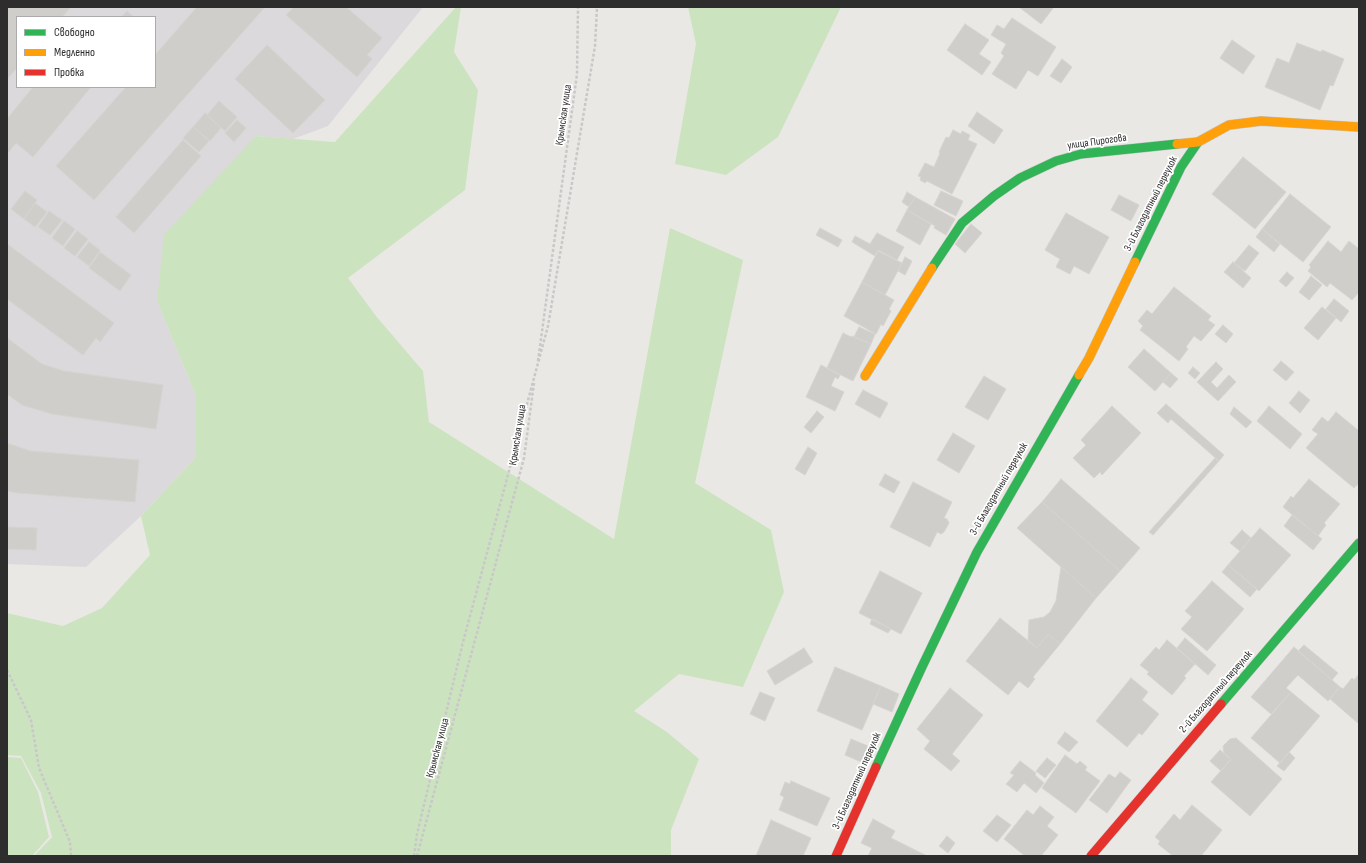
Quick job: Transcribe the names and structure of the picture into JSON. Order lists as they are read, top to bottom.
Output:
{
  "streets": {
    "street": ["улица Пирогова", "3-й Благодатный переулок", "2-й Благодатный переулок"],
    "path": ["Крымская улица"]
  },
  "crossings": [
    ["улица Пирогова", "3-й Благодатный переулок"]
  ],
  "legend": ["Свободно", "Медленно", "Пробка"]
}
